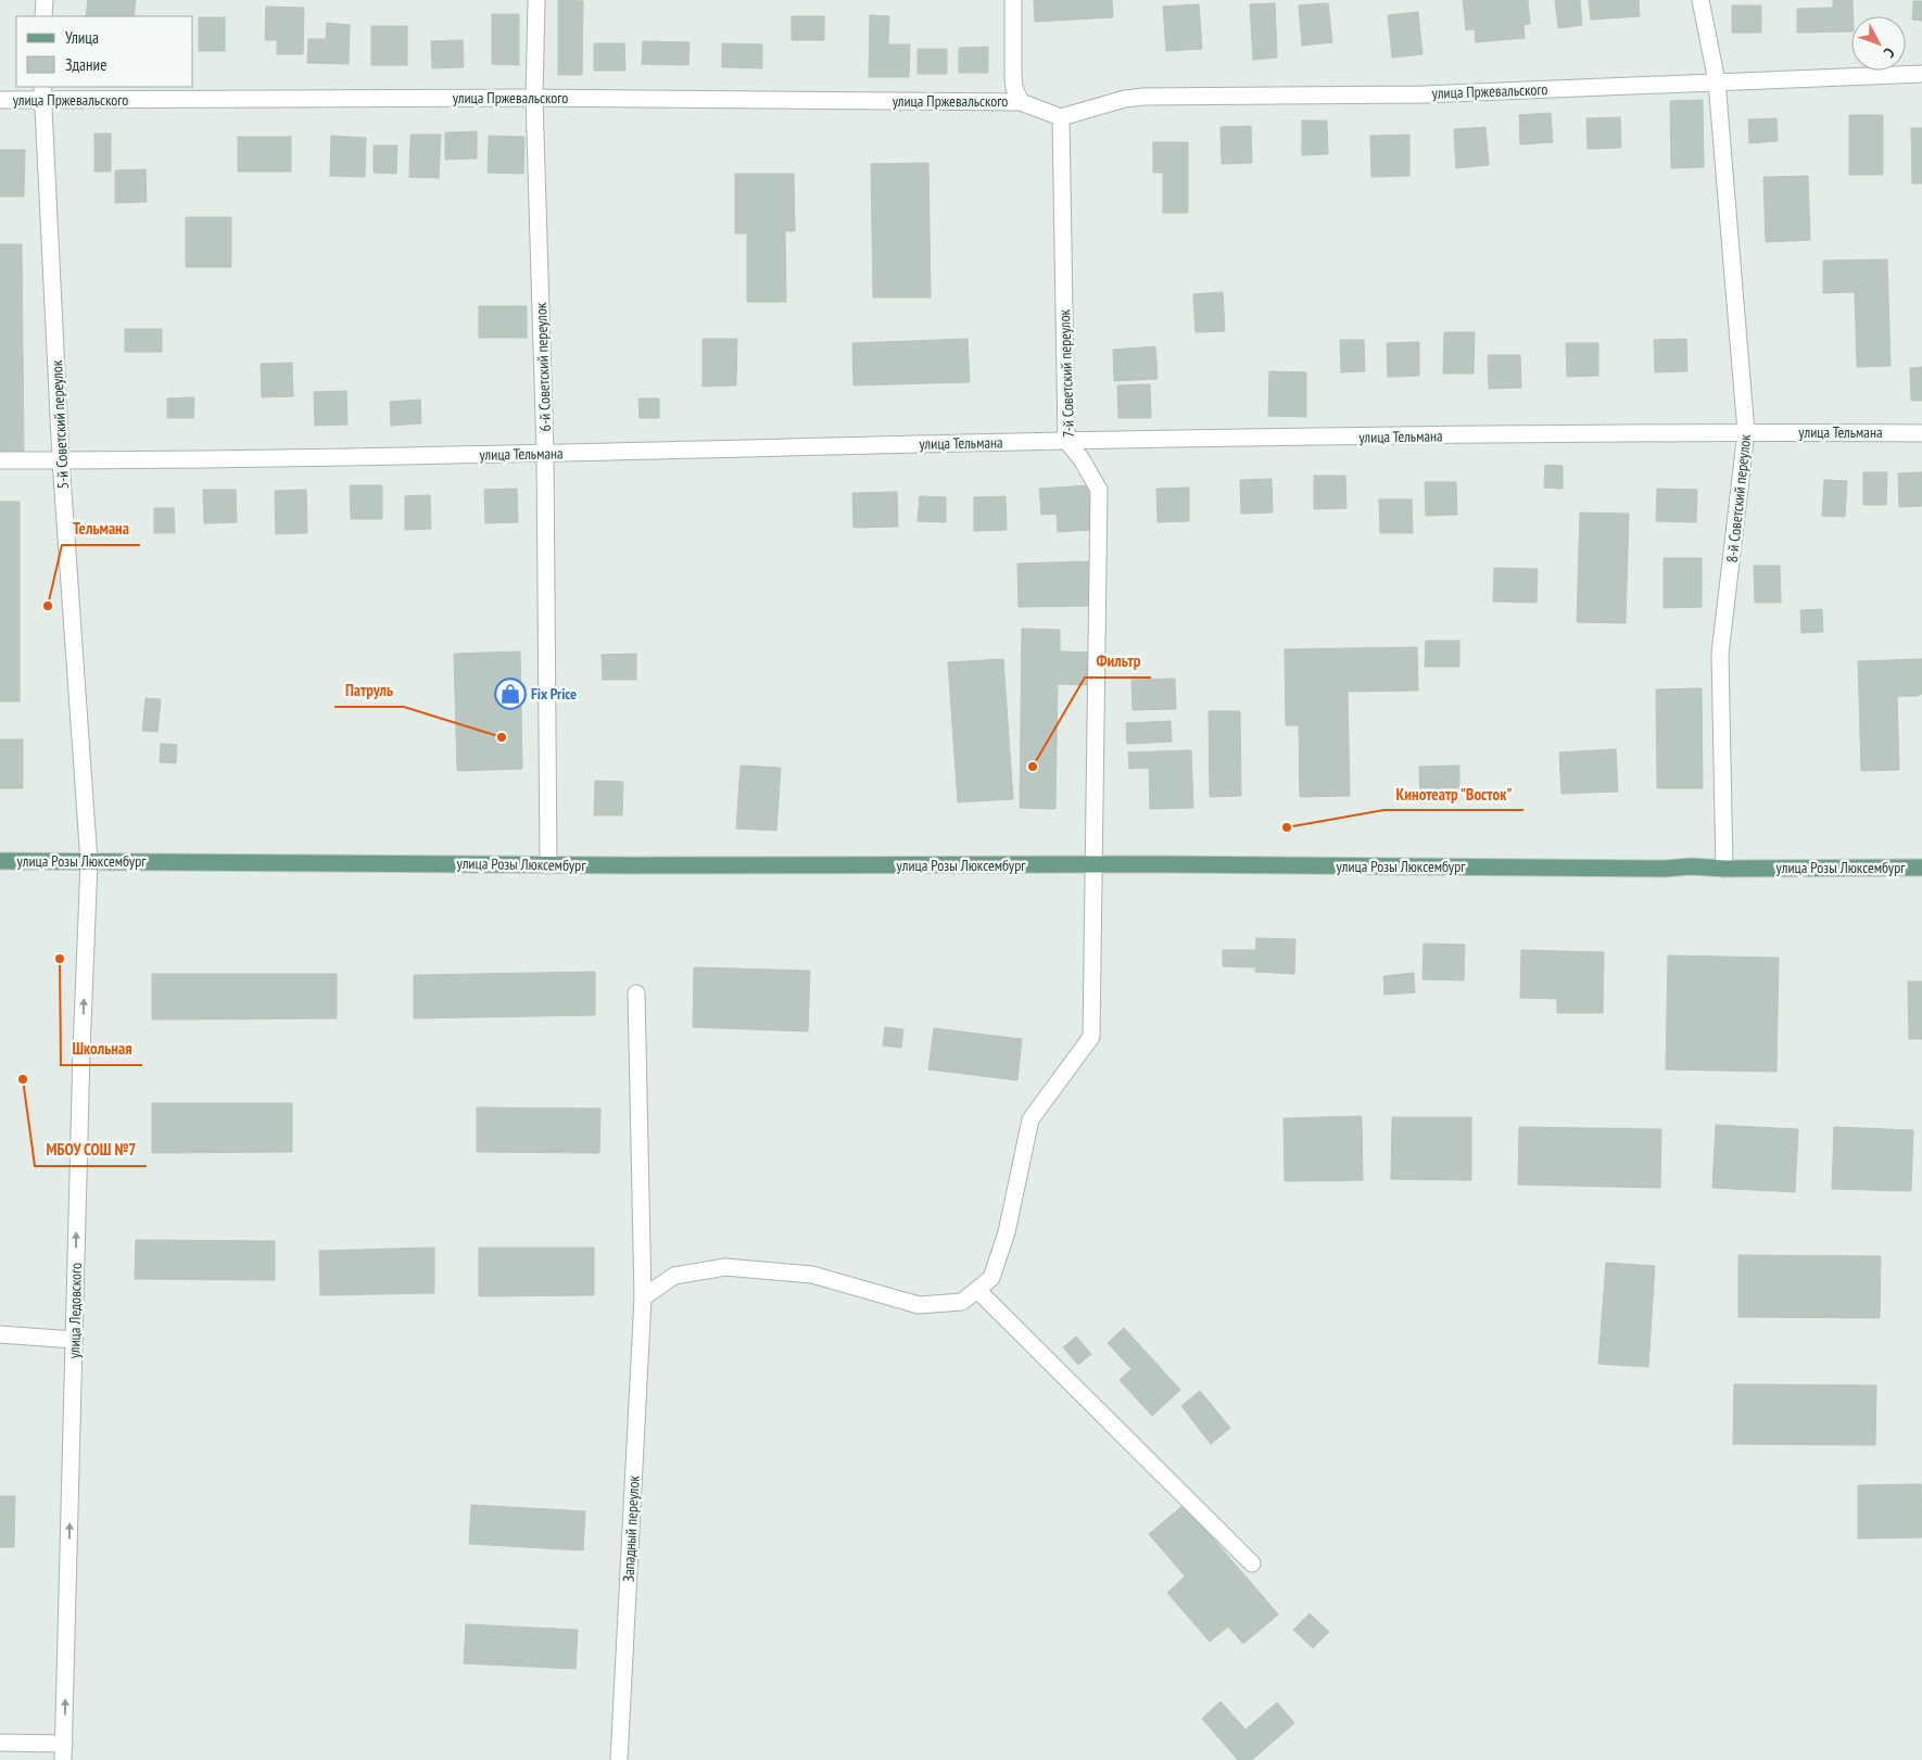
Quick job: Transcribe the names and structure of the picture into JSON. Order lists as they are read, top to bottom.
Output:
{
  "streets": {
    "main road": ["улица Розы Люксембург"],
    "street": [
      "улица Пржевальского",
      "6-й Советский переулок",
      "7-й Советский переулок",
      "5-й Советский переулок",
      "улица Тельмана",
      "8-й Советский переулок",
      "улица Ледовского",
      "Западный переулок"
    ]
  },
  "crossings": [
    ["улица Пржевальского", "6-й Советский переулок"],
    ["улица Пржевальского", "7-й Советский переулок"],
    ["улица Пржевальского", "5-й Советский переулок"],
    ["улица Пржевальского", "8-й Советский переулок"],
    ["6-й Советский переулок", "улица Тельмана"],
    ["6-й Советский переулок", "улица Розы Люксембург"],
    ["7-й Советский переулок", "улица Тельмана"],
    ["7-й Советский переулок", "улица Розы Люксембург"],
    ["5-й Советский переулок", "улица Тельмана"],
    ["5-й Советский переулок", "улица Розы Люксембург"],
    ["5-й Советский переулок", "улица Ледовского"],
    ["улица Тельмана", "8-й Советский переулок"],
    ["8-й Советский переулок", "улица Розы Люксембург"],
    ["улица Розы Люксембург", "улица Ледовского"]
  ],
  "one_way": ["улица Ледовского"],
  "places": {
    "other": [
      "Тельмана",
      "Патруль",
      "Фильтр",
      "Кинотеатр \"Восток\"",
      "Школьная",
      "МБОУ СОШ №7"
    ],
    "shop": ["Fix Price"]
  },
  "legend": ["Улица", "Здание"],
  "north": "bottom right"
}
